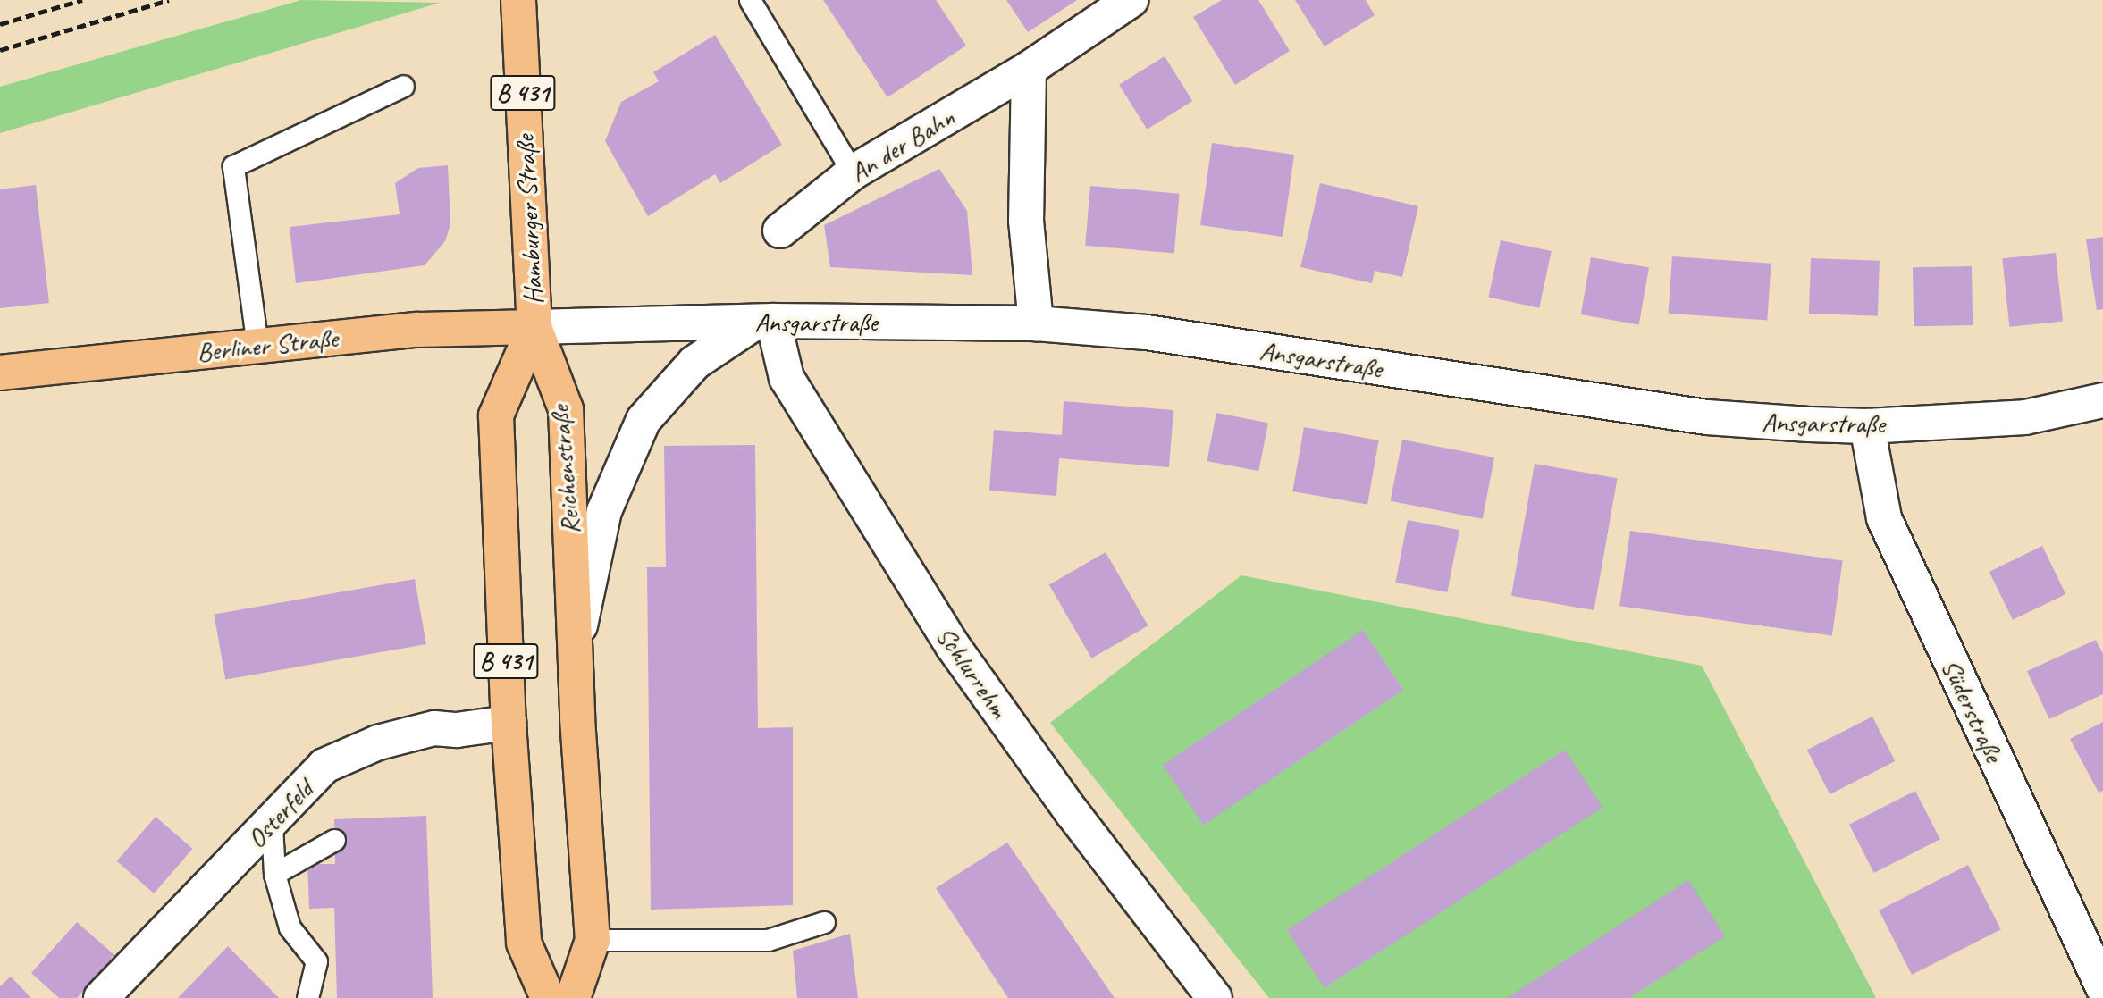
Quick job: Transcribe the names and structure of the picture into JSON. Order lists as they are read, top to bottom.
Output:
{
  "streets": {
    "main road": [
      "B 431",
      "Hamburger Straße",
      "Berliner Straße",
      "Reichenstraße"
    ],
    "street": [
      "An der Bahn",
      "Ansgarstraße",
      "Schlurrehm",
      "Süderstraße",
      "Osterfeld"
    ]
  },
  "crossings": [
    ["B 431", "Hamburger Straße"],
    ["B 431", "Ansgarstraße"],
    ["B 431", "Berliner Straße"],
    ["B 431", "Reichenstraße"],
    ["B 431", "Osterfeld"],
    ["Hamburger Straße", "Ansgarstraße"],
    ["Hamburger Straße", "Berliner Straße"],
    ["Hamburger Straße", "Reichenstraße"],
    ["Ansgarstraße", "Berliner Straße"],
    ["Ansgarstraße", "Reichenstraße"],
    ["Ansgarstraße", "Schlurrehm"],
    ["Ansgarstraße", "Süderstraße"],
    ["Berliner Straße", "Reichenstraße"]
  ]
}
